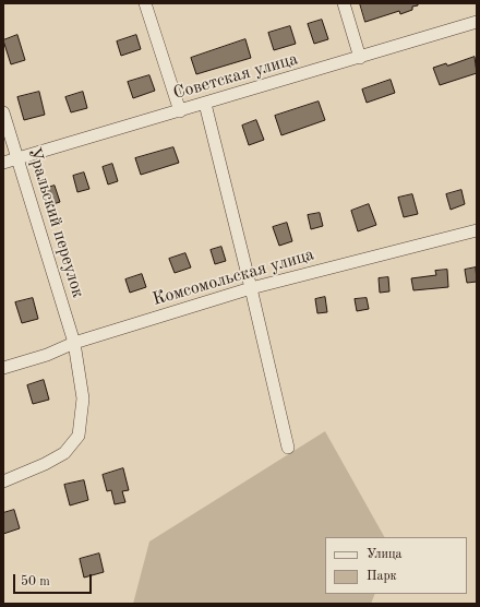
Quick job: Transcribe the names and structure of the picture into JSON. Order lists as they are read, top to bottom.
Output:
{
  "streets": {
    "street": ["Советская улица", "Уральский переулок", "Комсомольская улица"]
  },
  "crossings": [
    ["Советская улица", "Уральский переулок"],
    ["Уральский переулок", "Комсомольская улица"]
  ],
  "legend": ["Улица", "Парк"],
  "scale_bar": "50 m"
}
